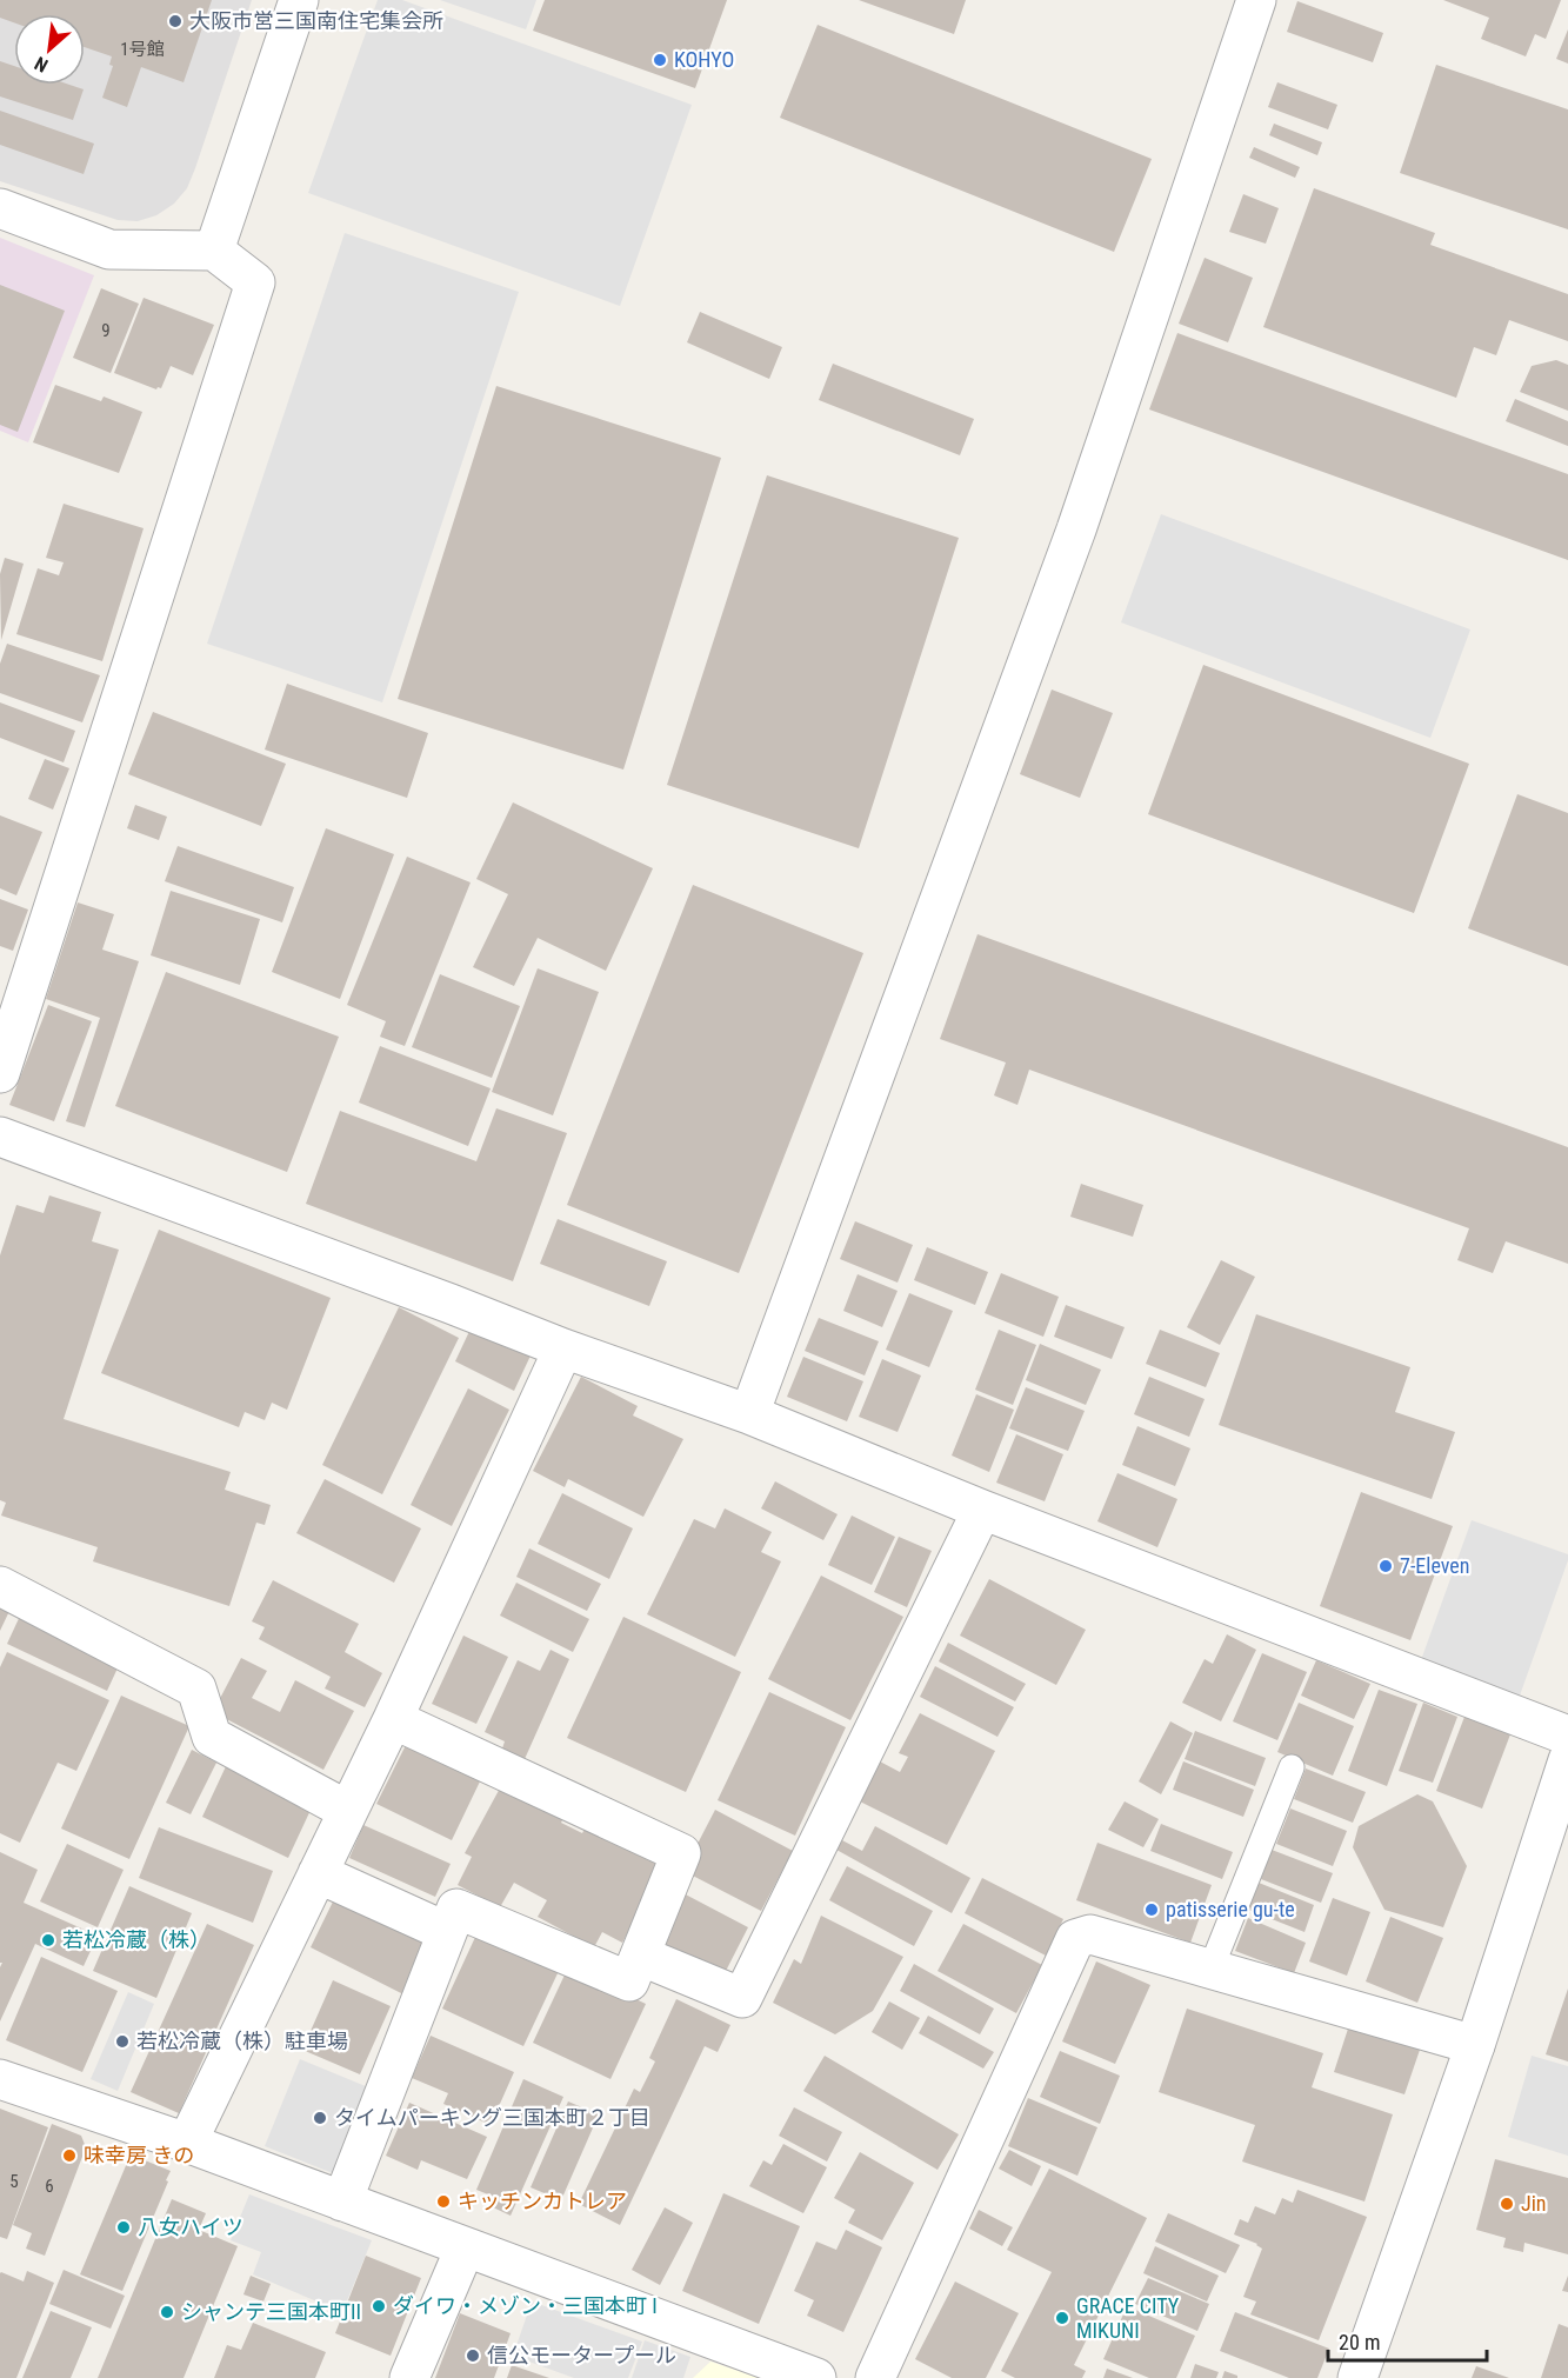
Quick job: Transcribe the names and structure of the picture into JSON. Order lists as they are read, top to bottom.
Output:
{
  "places": [
    "大阪市営三国南住宅集会所",
    "KOHYO",
    "7-Eleven",
    "patisserie gu-te",
    "若松冷蔵（株）",
    "若松冷蔵（株）駐車場",
    "タイムパーキング三国本町２丁目",
    "味幸房 きの",
    "キッチンカトレア",
    "Jin",
    "八女ハイツ",
    "ダイワ・メゾン・三国本町 I",
    "シャンテ三国本町II",
    "GRACE CITY MIKUNI",
    "信公モータープール"
  ],
  "house_numbers": [
    "1号館",
    "9",
    "5",
    "6"
  ],
  "scale_bar": "20 m",
  "north": "bottom left"
}
